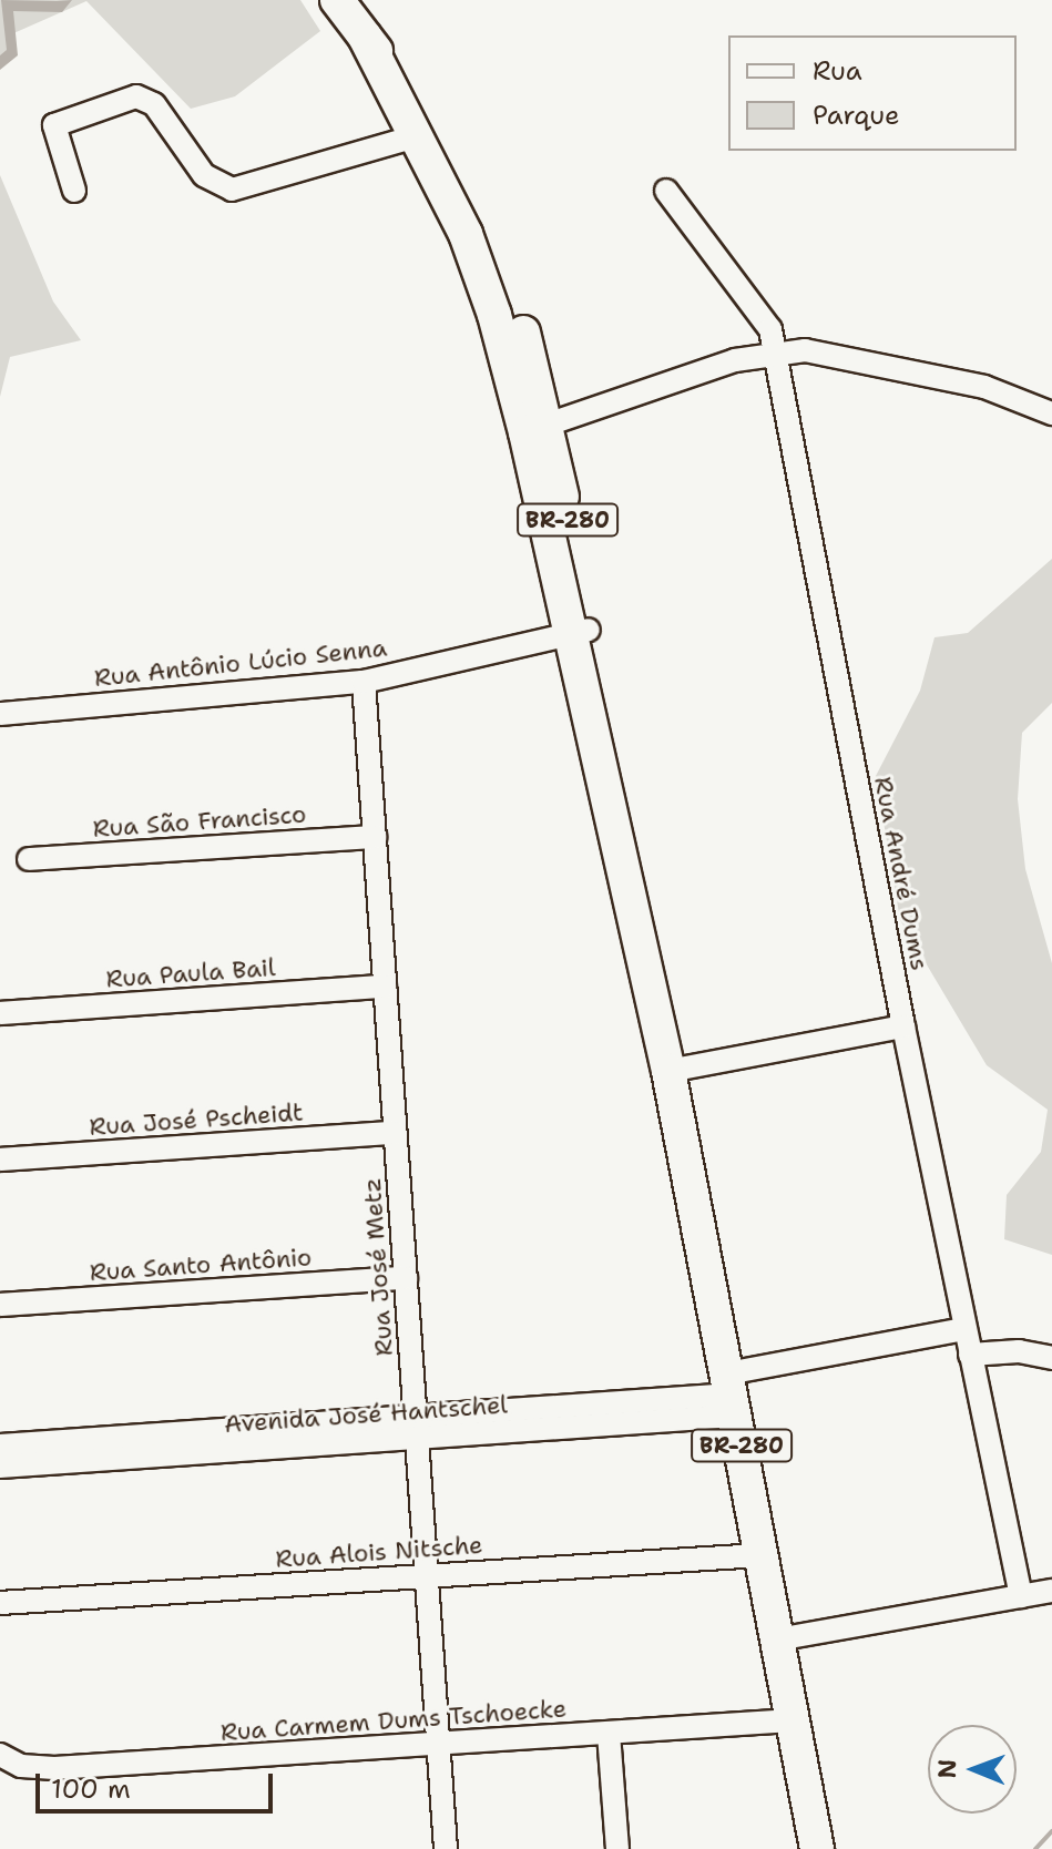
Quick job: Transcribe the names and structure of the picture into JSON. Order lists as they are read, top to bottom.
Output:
{
  "streets": {
    "highway": ["BR-280"],
    "street": [
      "Rua Antônio Lúcio Senna",
      "Rua São Francisco",
      "Rua André Dums",
      "Rua Paula Bail",
      "Rua José Pscheidt",
      "Rua Santo Antônio",
      "Rua José Metz",
      "Avenida José Hantschel",
      "Rua Alois Nitsche",
      "Rua Carmem Dums Tschoecke"
    ]
  },
  "crossings": [
    ["BR-280", "Rua Antônio Lúcio Senna"],
    ["BR-280", "Avenida José Hantschel"],
    ["BR-280", "Rua Alois Nitsche"],
    ["BR-280", "Rua Carmem Dums Tschoecke"],
    ["Rua Antônio Lúcio Senna", "Rua José Metz"],
    ["Rua São Francisco", "Rua José Metz"],
    ["Rua André Dums", "Avenida José Hantschel"],
    ["Rua Paula Bail", "Rua José Metz"],
    ["Rua José Pscheidt", "Rua José Metz"],
    ["Rua Santo Antônio", "Rua José Metz"],
    ["Rua José Metz", "Avenida José Hantschel"],
    ["Rua José Metz", "Rua Alois Nitsche"],
    ["Rua José Metz", "Rua Carmem Dums Tschoecke"]
  ],
  "legend": ["Rua", "Parque"],
  "scale_bar": "100 m",
  "north": "left"
}
